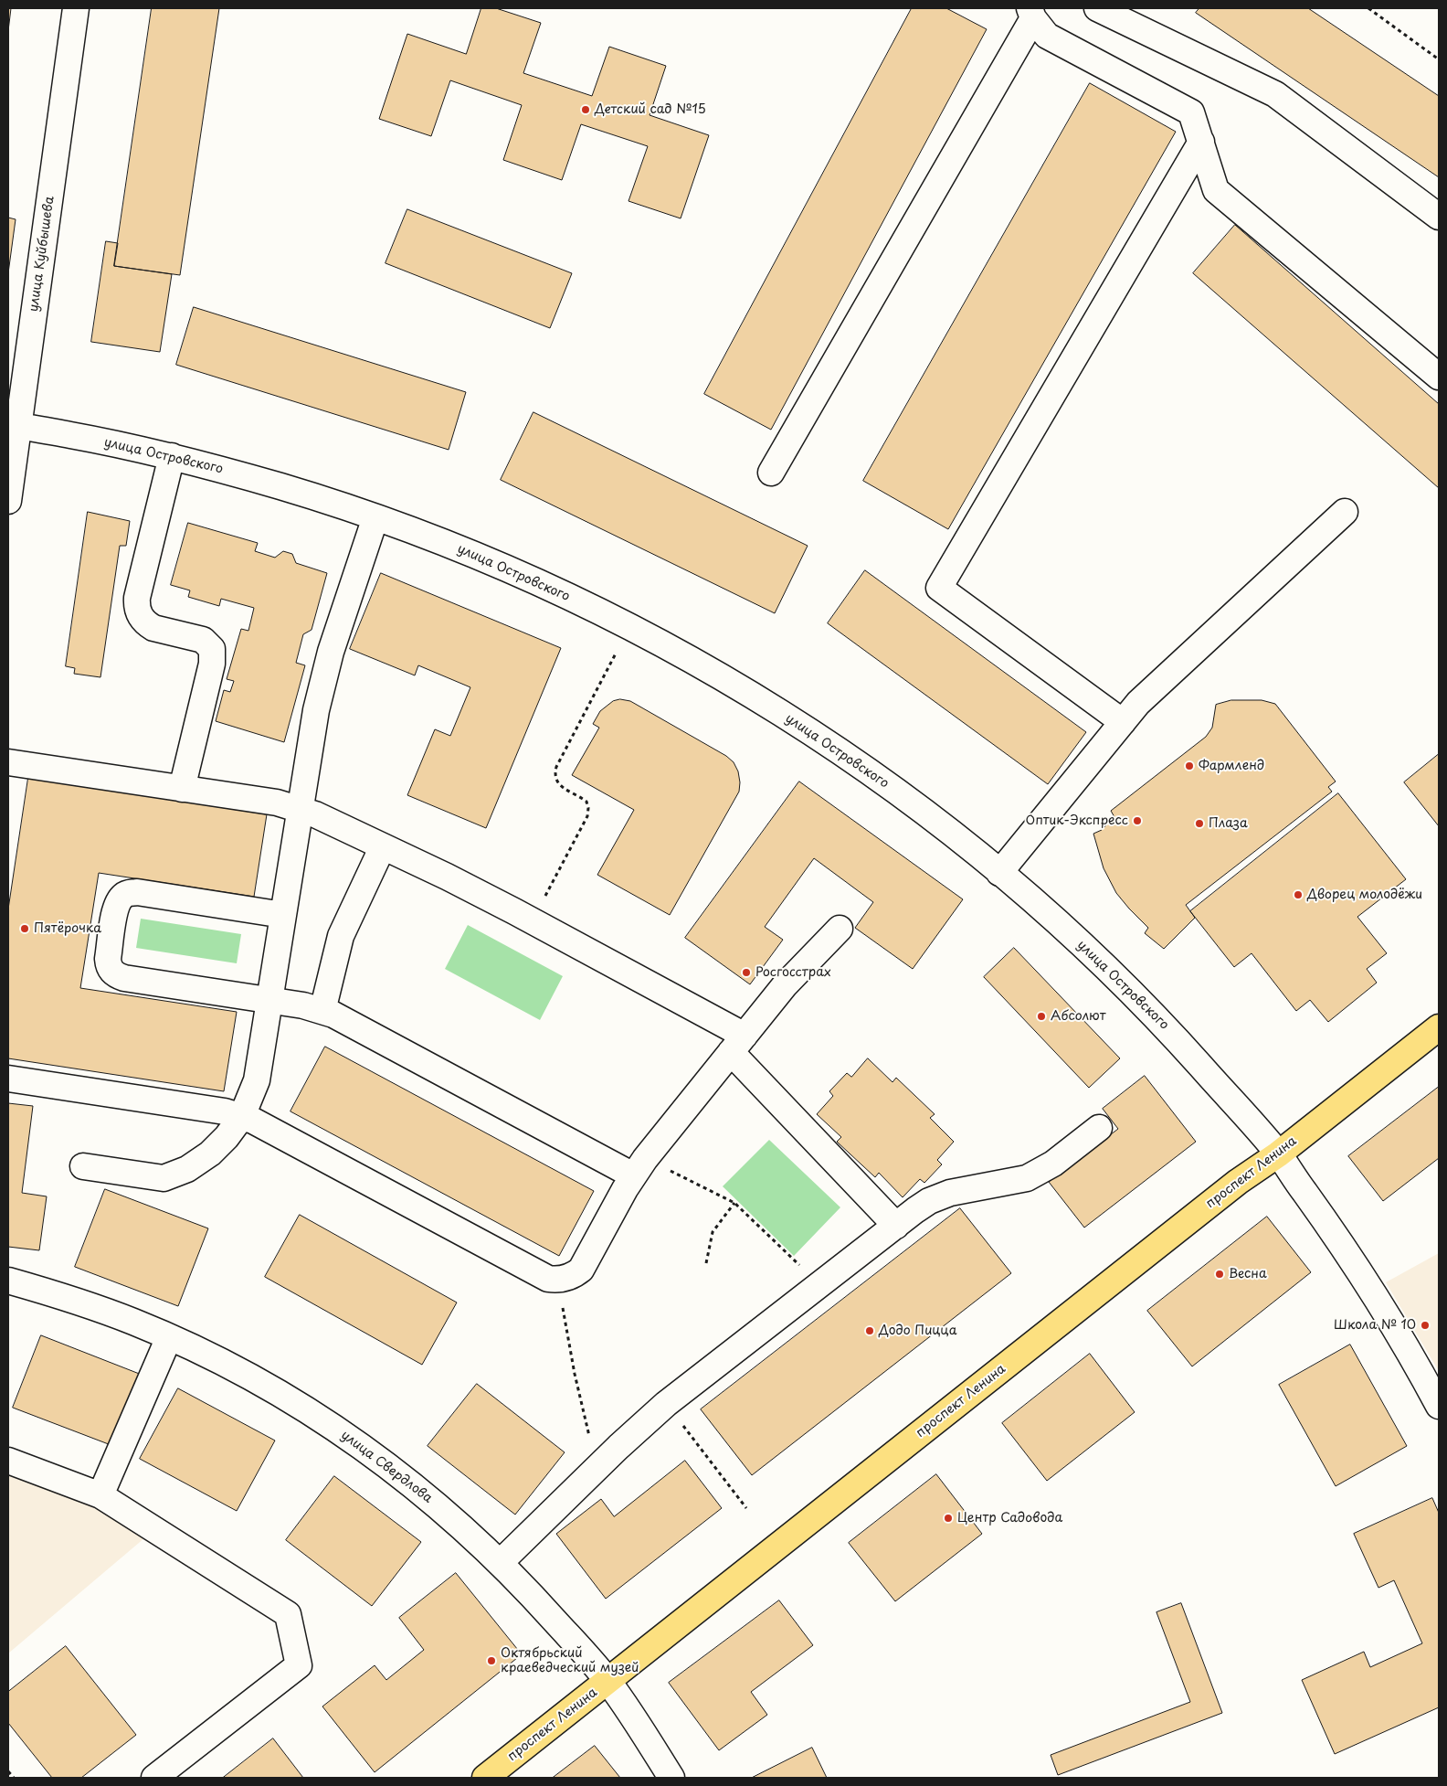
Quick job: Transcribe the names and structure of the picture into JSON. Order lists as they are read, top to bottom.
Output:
{
  "streets": {
    "main road": ["проспект Ленина"],
    "street": ["улица Куйбышева", "улица Островского", "улица Свердлова"]
  },
  "crossings": [
    ["улица Куйбышева", "улица Островского"],
    ["улица Островского", "проспект Ленина"],
    ["проспект Ленина", "улица Свердлова"]
  ],
  "places": [
    "Детский сад №15",
    "Фармленд",
    "Оптик-Экспресс",
    "Плаза",
    "Дворец молодёжи",
    "Пятёрочка",
    "Росгосстрах",
    "Абсолют",
    "Весна",
    "Школа № 10",
    "Додо Пицца",
    "Центр Садовода",
    "Октябрьский краеведческий музей"
  ]
}
